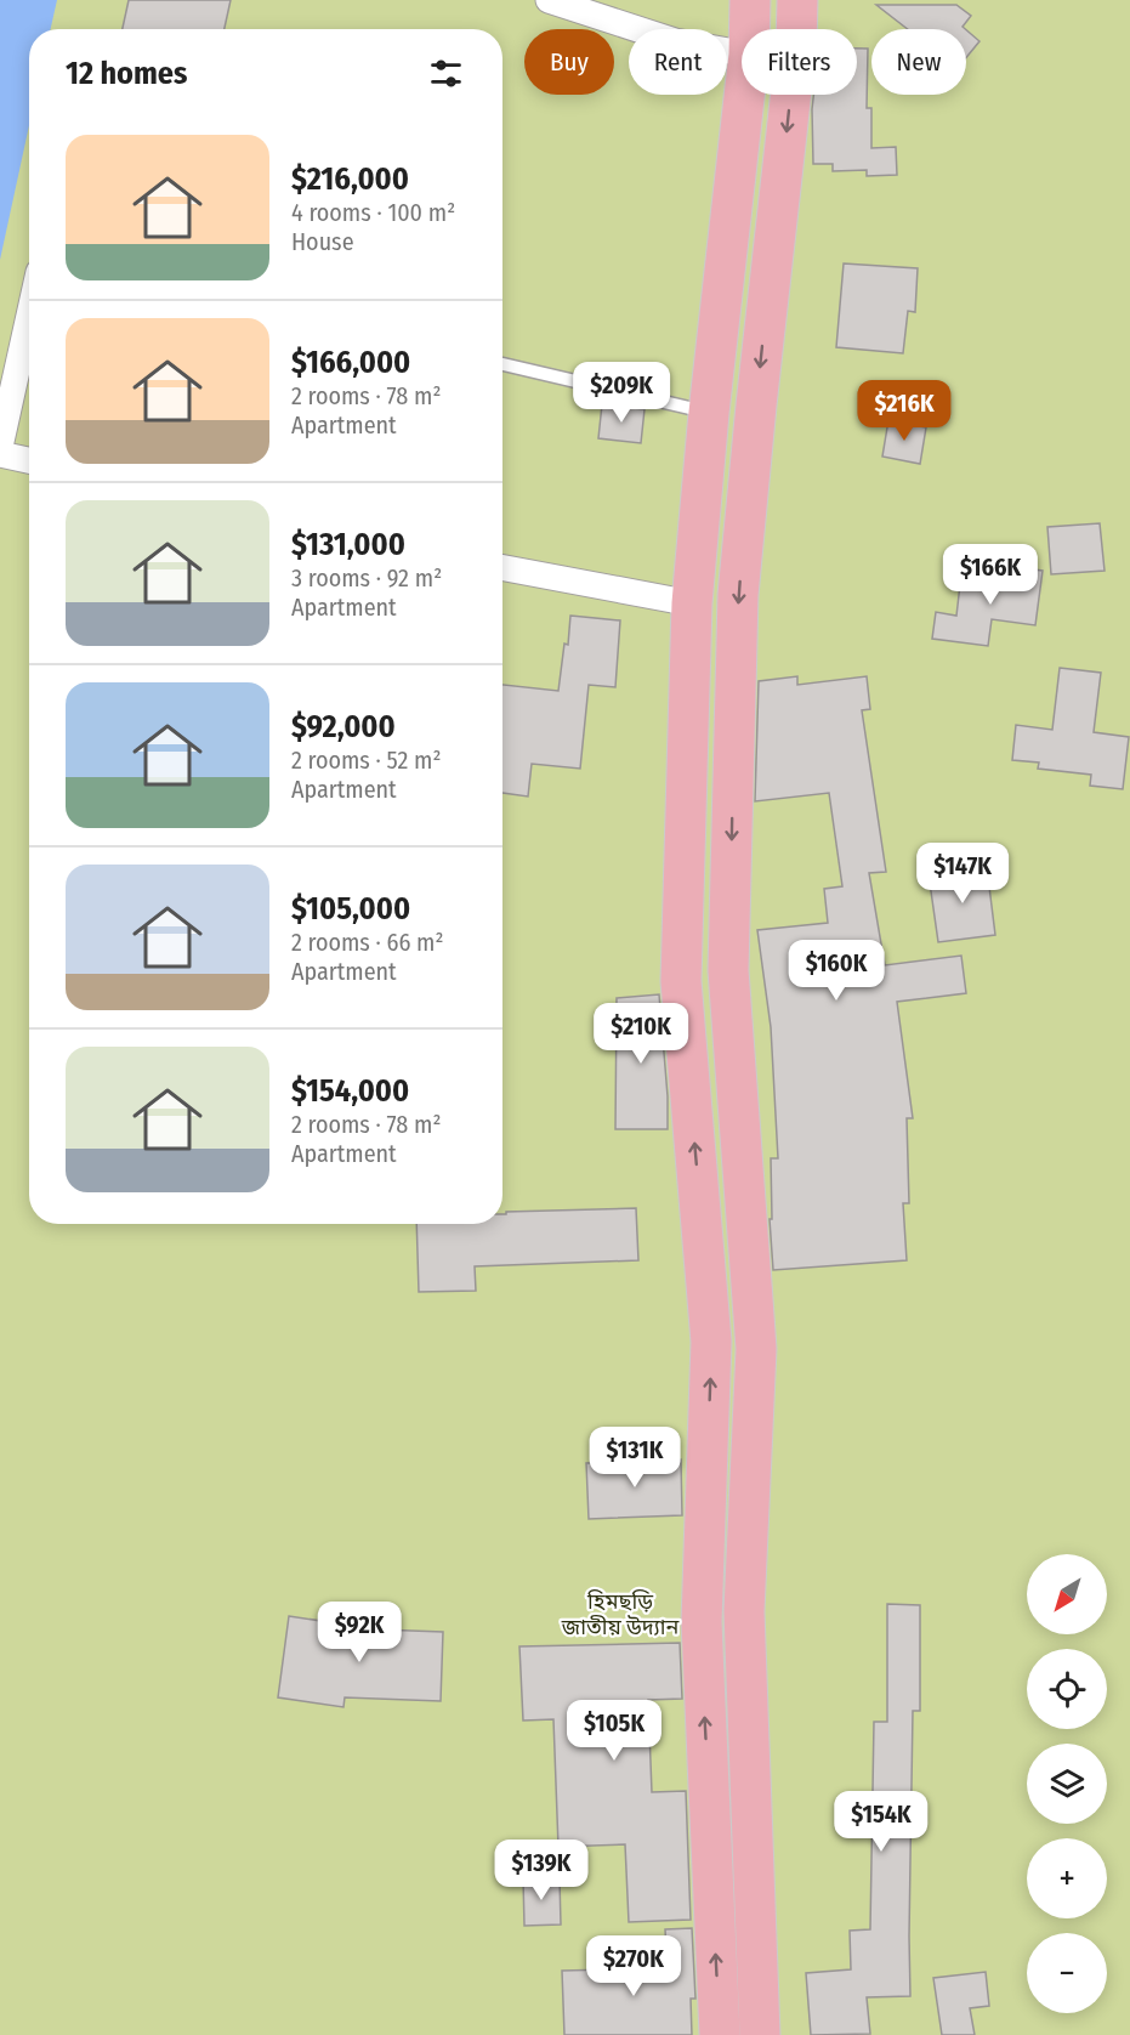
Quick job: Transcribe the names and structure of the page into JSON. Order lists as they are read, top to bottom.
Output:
{
  "parks": ["হিমছড়ি জাতীয় উদ্যান"],
  "north": "bottom left",
  "page": {
    "chip": [
      "Buy",
      "Rent",
      "Filters",
      "New"
    ],
    "heading": "12 homes",
    "list": [
      {
        "name": "$216,000",
        "note": "4 rooms · 100 m² · House"
      },
      {
        "name": "$166,000",
        "note": "2 rooms · 78 m² · Apartment"
      },
      {
        "name": "$131,000",
        "note": "3 rooms · 92 m² · Apartment"
      },
      {
        "name": "$92,000",
        "note": "2 rooms · 52 m² · Apartment"
      },
      {
        "name": "$105,000",
        "note": "2 rooms · 66 m² · Apartment"
      },
      {
        "name": "$154,000",
        "note": "2 rooms · 78 m² · Apartment"
      }
    ],
    "price": [
      "$209K",
      "$216K",
      "$166K",
      "$147K",
      "$160K",
      "$210K",
      "$131K",
      "$92K",
      "$105K",
      "$154K",
      "$139K",
      "$270K"
    ],
    "map_buttons": ["+", "−"]
  }
}
